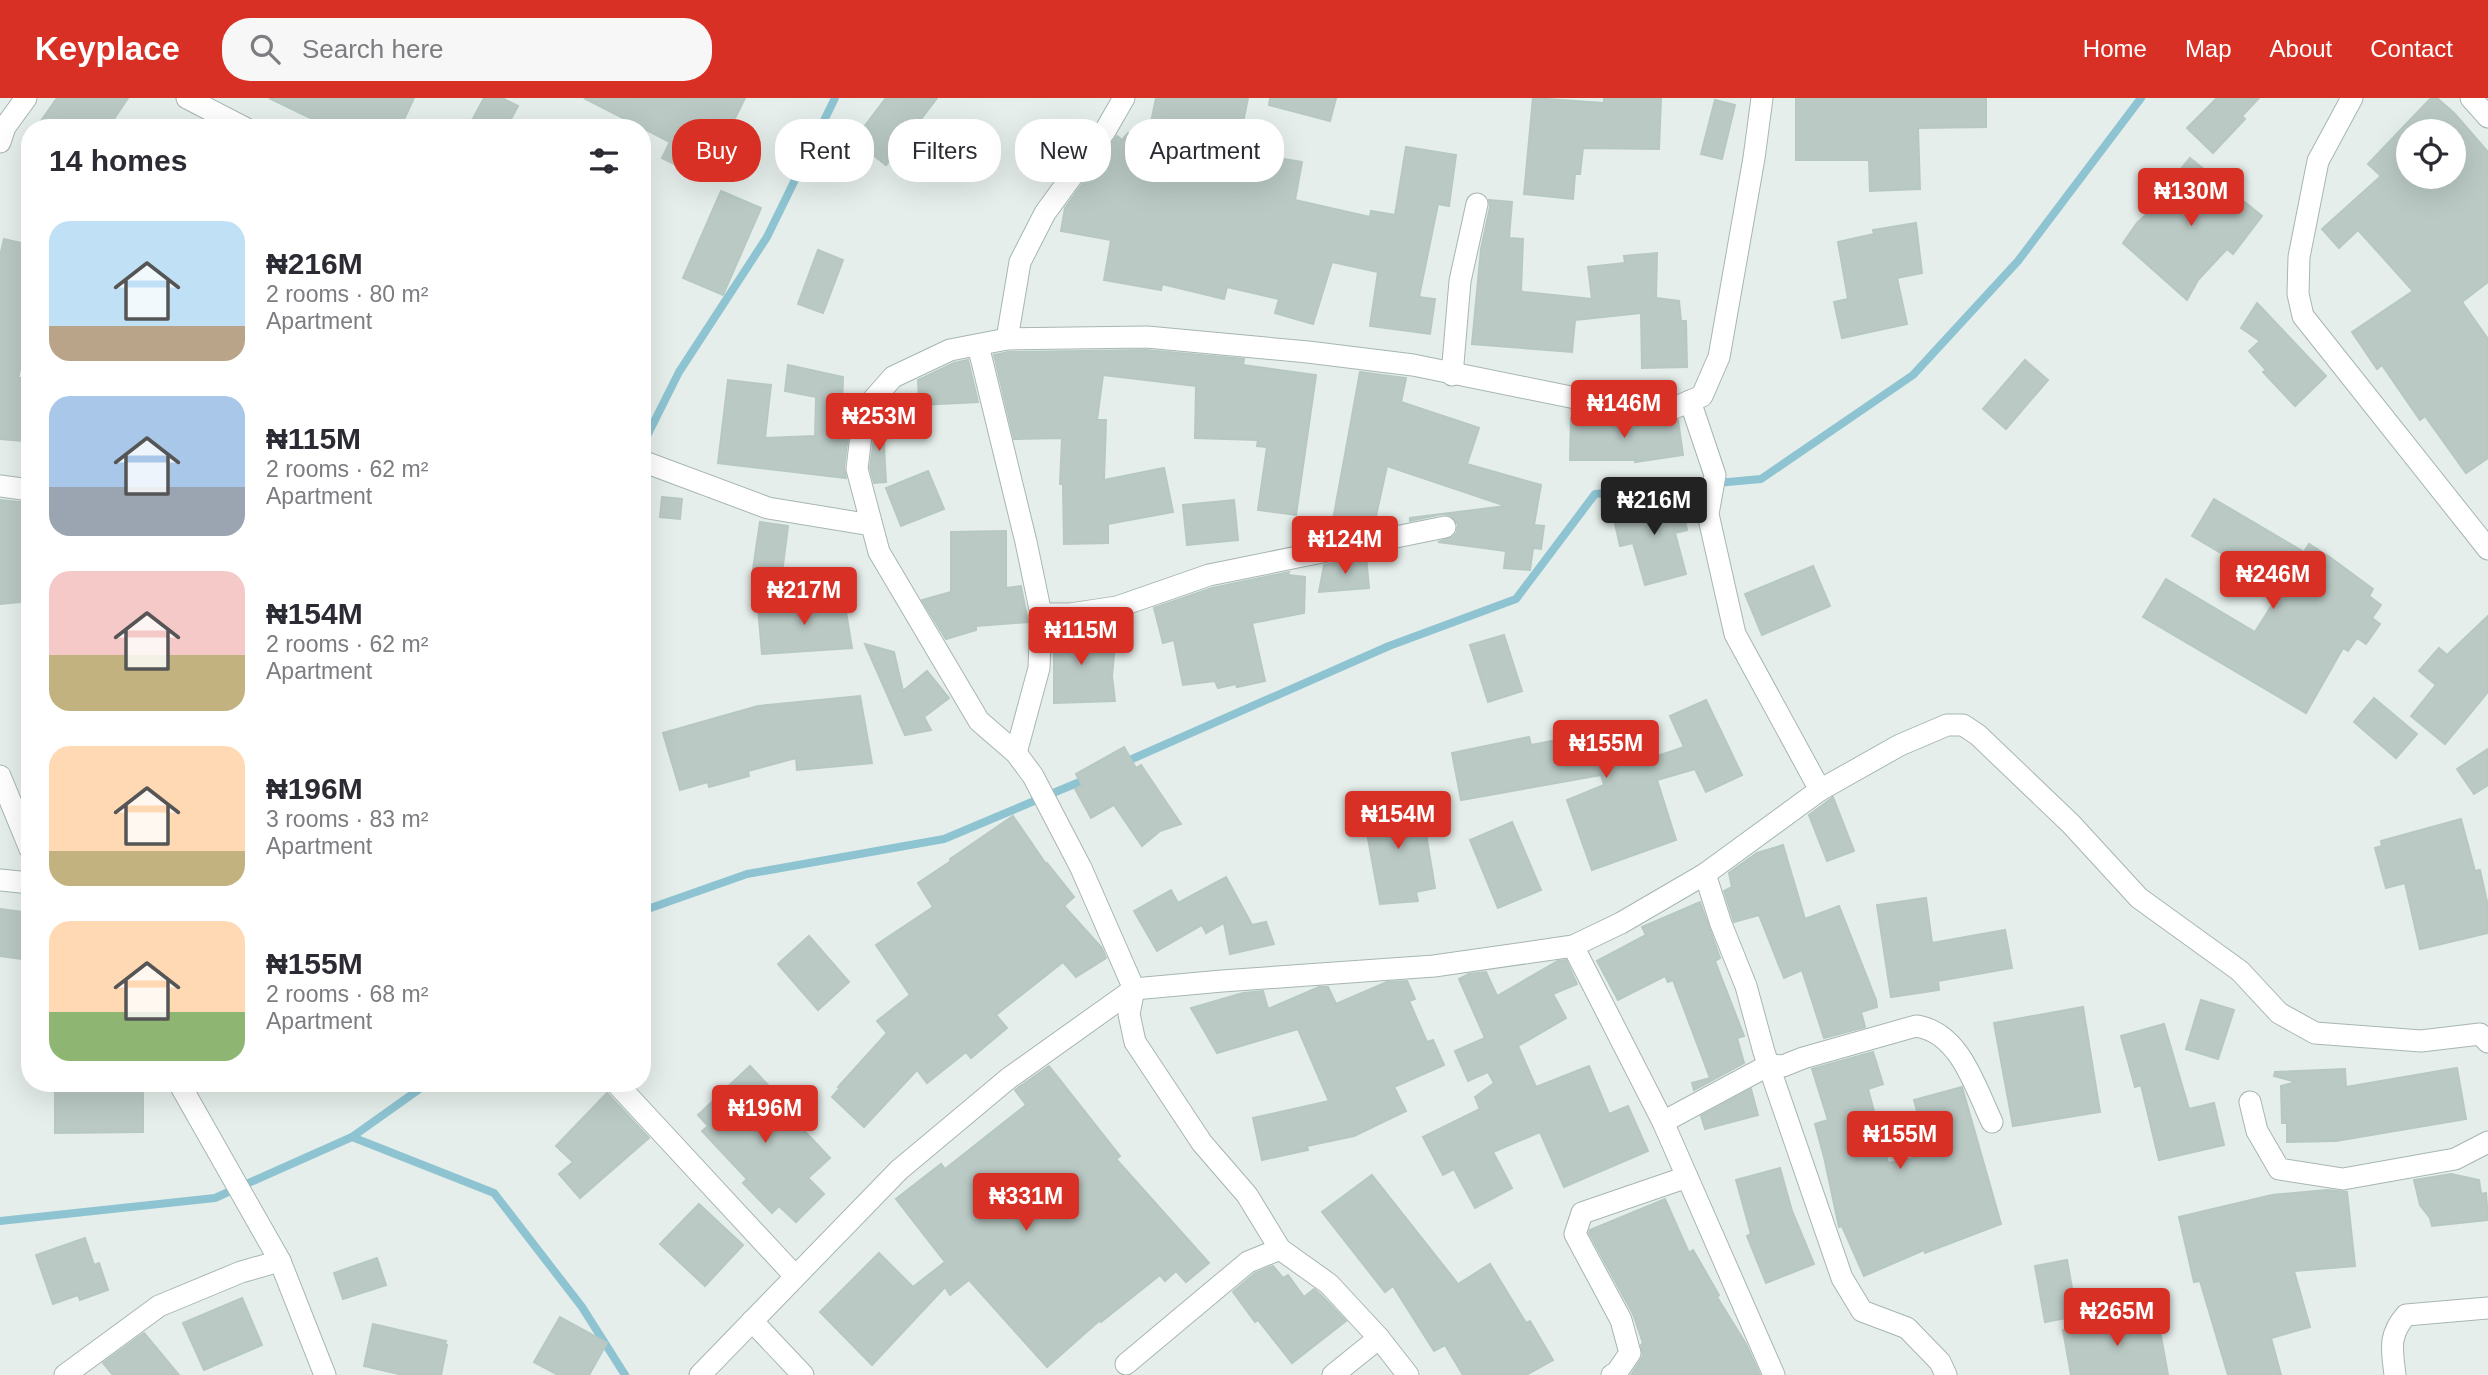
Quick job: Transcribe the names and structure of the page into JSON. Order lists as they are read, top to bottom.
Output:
{
  "page": {
    "header": "Keyplace",
    "search": "Search here",
    "nav": [
      "Home",
      "Map",
      "About",
      "Contact"
    ],
    "chip": [
      "Buy",
      "Rent",
      "Filters",
      "New",
      "Apartment"
    ],
    "heading": "14 homes",
    "price": [
      "₦130M",
      "₦146M",
      "₦253M",
      "₦216M",
      "₦124M",
      "₦246M",
      "₦217M",
      "₦115M",
      "₦155M",
      "₦154M",
      "₦196M",
      "₦155M",
      "₦331M",
      "₦265M"
    ],
    "list": [
      {
        "name": "₦216M",
        "note": "2 rooms · 80 m² · Apartment"
      },
      {
        "name": "₦115M",
        "note": "2 rooms · 62 m² · Apartment"
      },
      {
        "name": "₦154M",
        "note": "2 rooms · 62 m² · Apartment"
      },
      {
        "name": "₦196M",
        "note": "3 rooms · 83 m² · Apartment"
      },
      {
        "name": "₦155M",
        "note": "2 rooms · 68 m² · Apartment"
      }
    ]
  }
}
